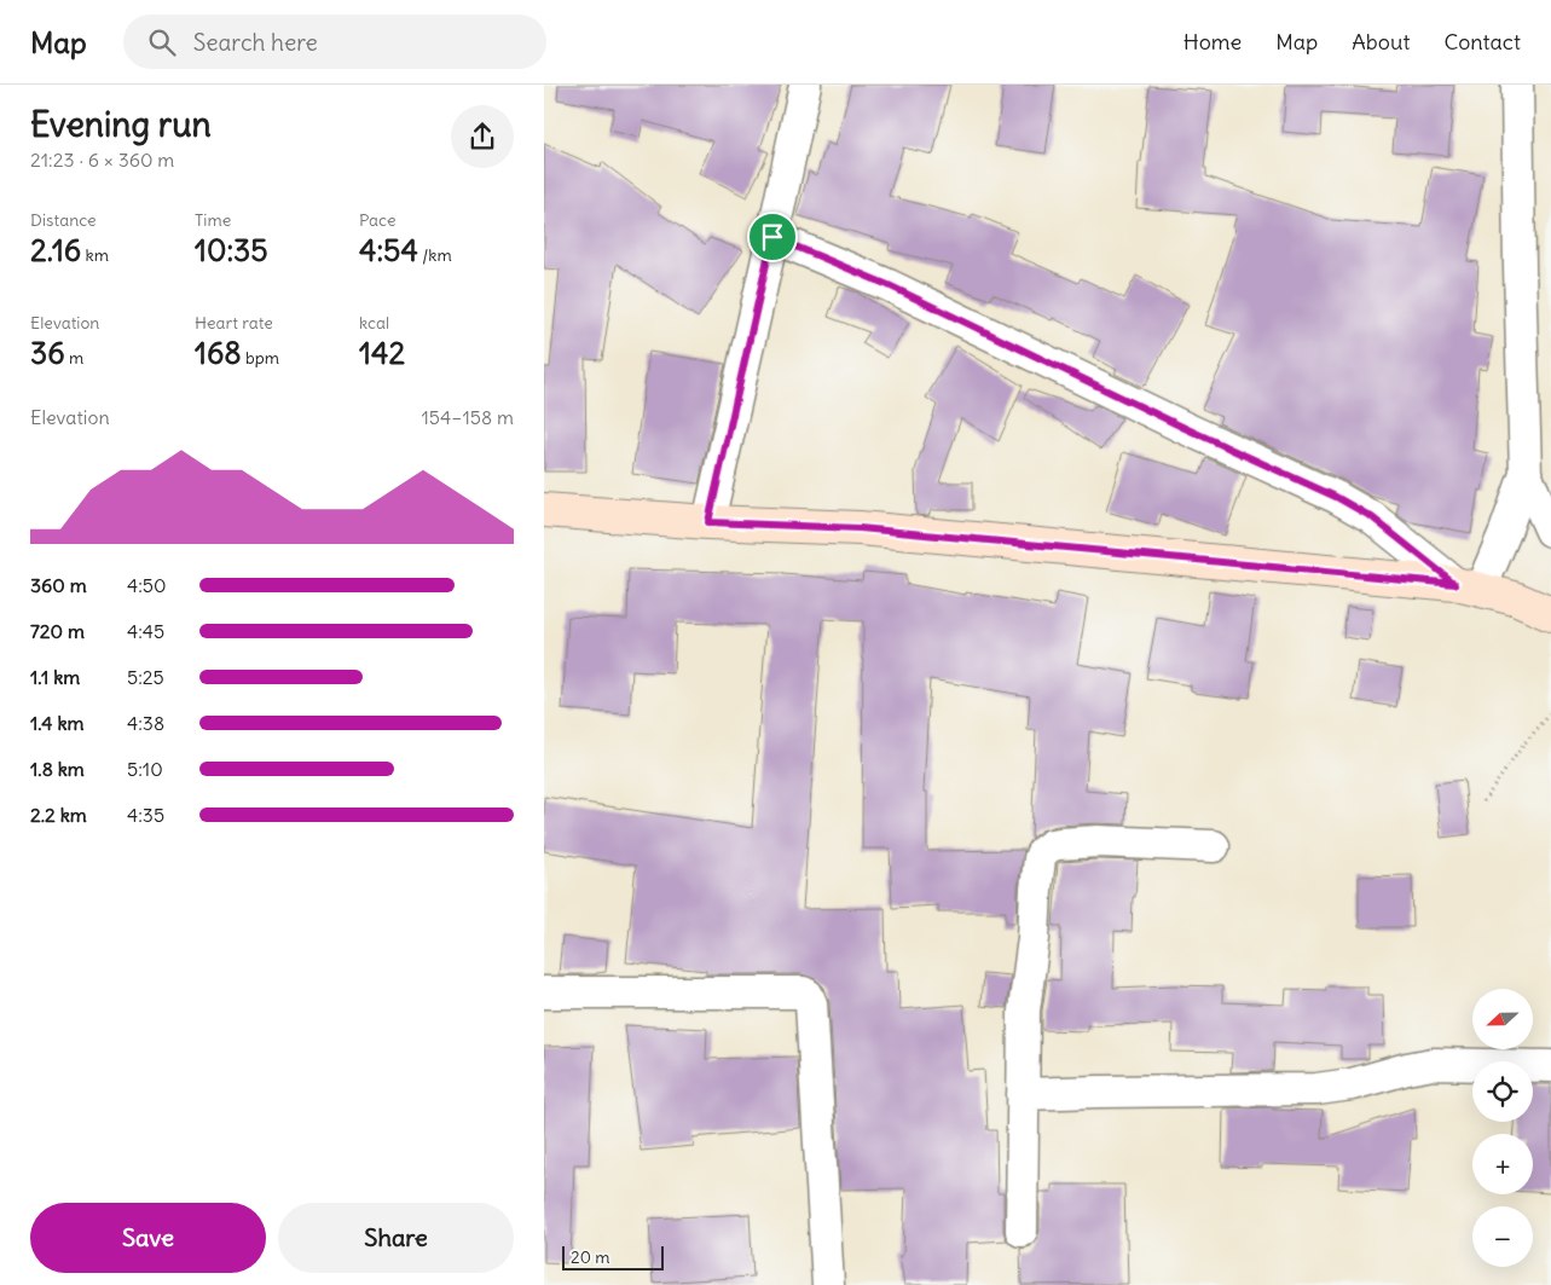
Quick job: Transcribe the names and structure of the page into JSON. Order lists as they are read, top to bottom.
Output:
{
  "scale_bar": "20 m",
  "north": "left",
  "page": {
    "header": "Map",
    "search": "Search here",
    "nav": [
      "Home",
      "Map",
      "About",
      "Contact"
    ],
    "heading": ["Evening run", "21:23 · 6 × 360 m"],
    "stats": [
      ["Distance", "2.16 km"],
      ["Time", "10:35"],
      ["Pace", "4:54 /km"],
      ["Elevation", "36 m"],
      ["Heart rate", "168 bpm"],
      ["kcal", "142"]
    ],
    "chart": ["Elevation", "154–158 m"],
    "list": [
      {
        "name": "360 m",
        "note": "4:50"
      },
      {
        "name": "720 m",
        "note": "4:45"
      },
      {
        "name": "1.1 km",
        "note": "5:25"
      },
      {
        "name": "1.4 km",
        "note": "4:38"
      },
      {
        "name": "1.8 km",
        "note": "5:10"
      },
      {
        "name": "2.2 km",
        "note": "4:35"
      }
    ],
    "map_buttons": ["+", "−"],
    "buttons": ["Save", "Share"],
    "scale": "20 m"
  }
}
